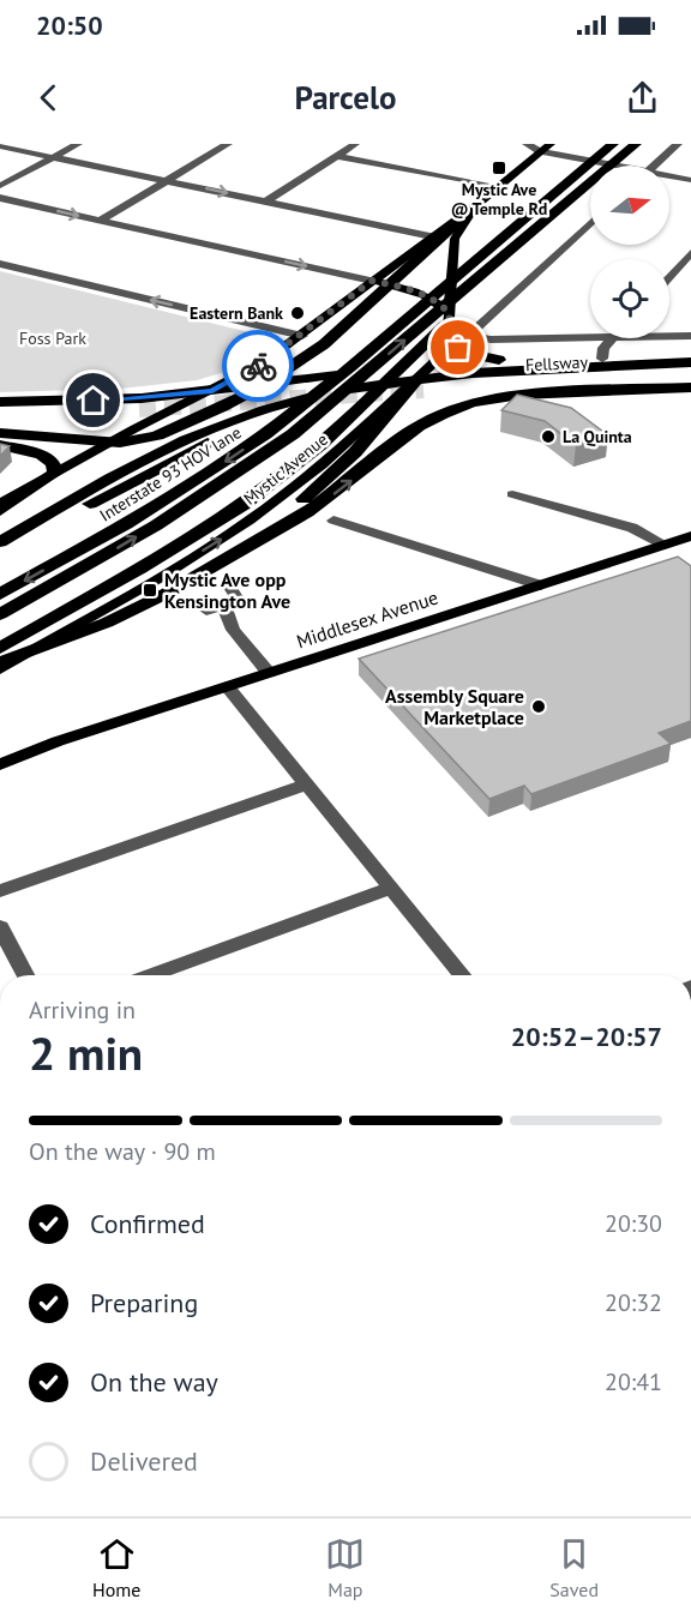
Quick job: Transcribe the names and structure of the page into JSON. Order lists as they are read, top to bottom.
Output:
{
  "streets": {
    "highway": ["Fellsway", "Interstate 93 HOV lane"],
    "main road": ["Mystic Avenue", "Middlesex Avenue"]
  },
  "crossings": [
    ["Fellsway", "Mystic Avenue"]
  ],
  "parks": ["Foss Park"],
  "places": {
    "transit": ["Mystic Ave @ Temple Rd", "Mystic Ave opp Kensington Ave"],
    "other": ["Eastern Bank", "La Quinta", "Assembly Square Marketplace"]
  },
  "north": "right",
  "page": {
    "status": "20:50",
    "header": "Parcelo",
    "heading": ["2 min", "Arriving in", "20:52–20:57"],
    "bar": "On the way · 90 m",
    "list": [
      ["Confirmed", "20:30"],
      ["Preparing", "20:32"],
      ["On the way", "20:41"],
      "Delivered"
    ],
    "tabs": ["Home", "Map", "Saved"]
  }
}
